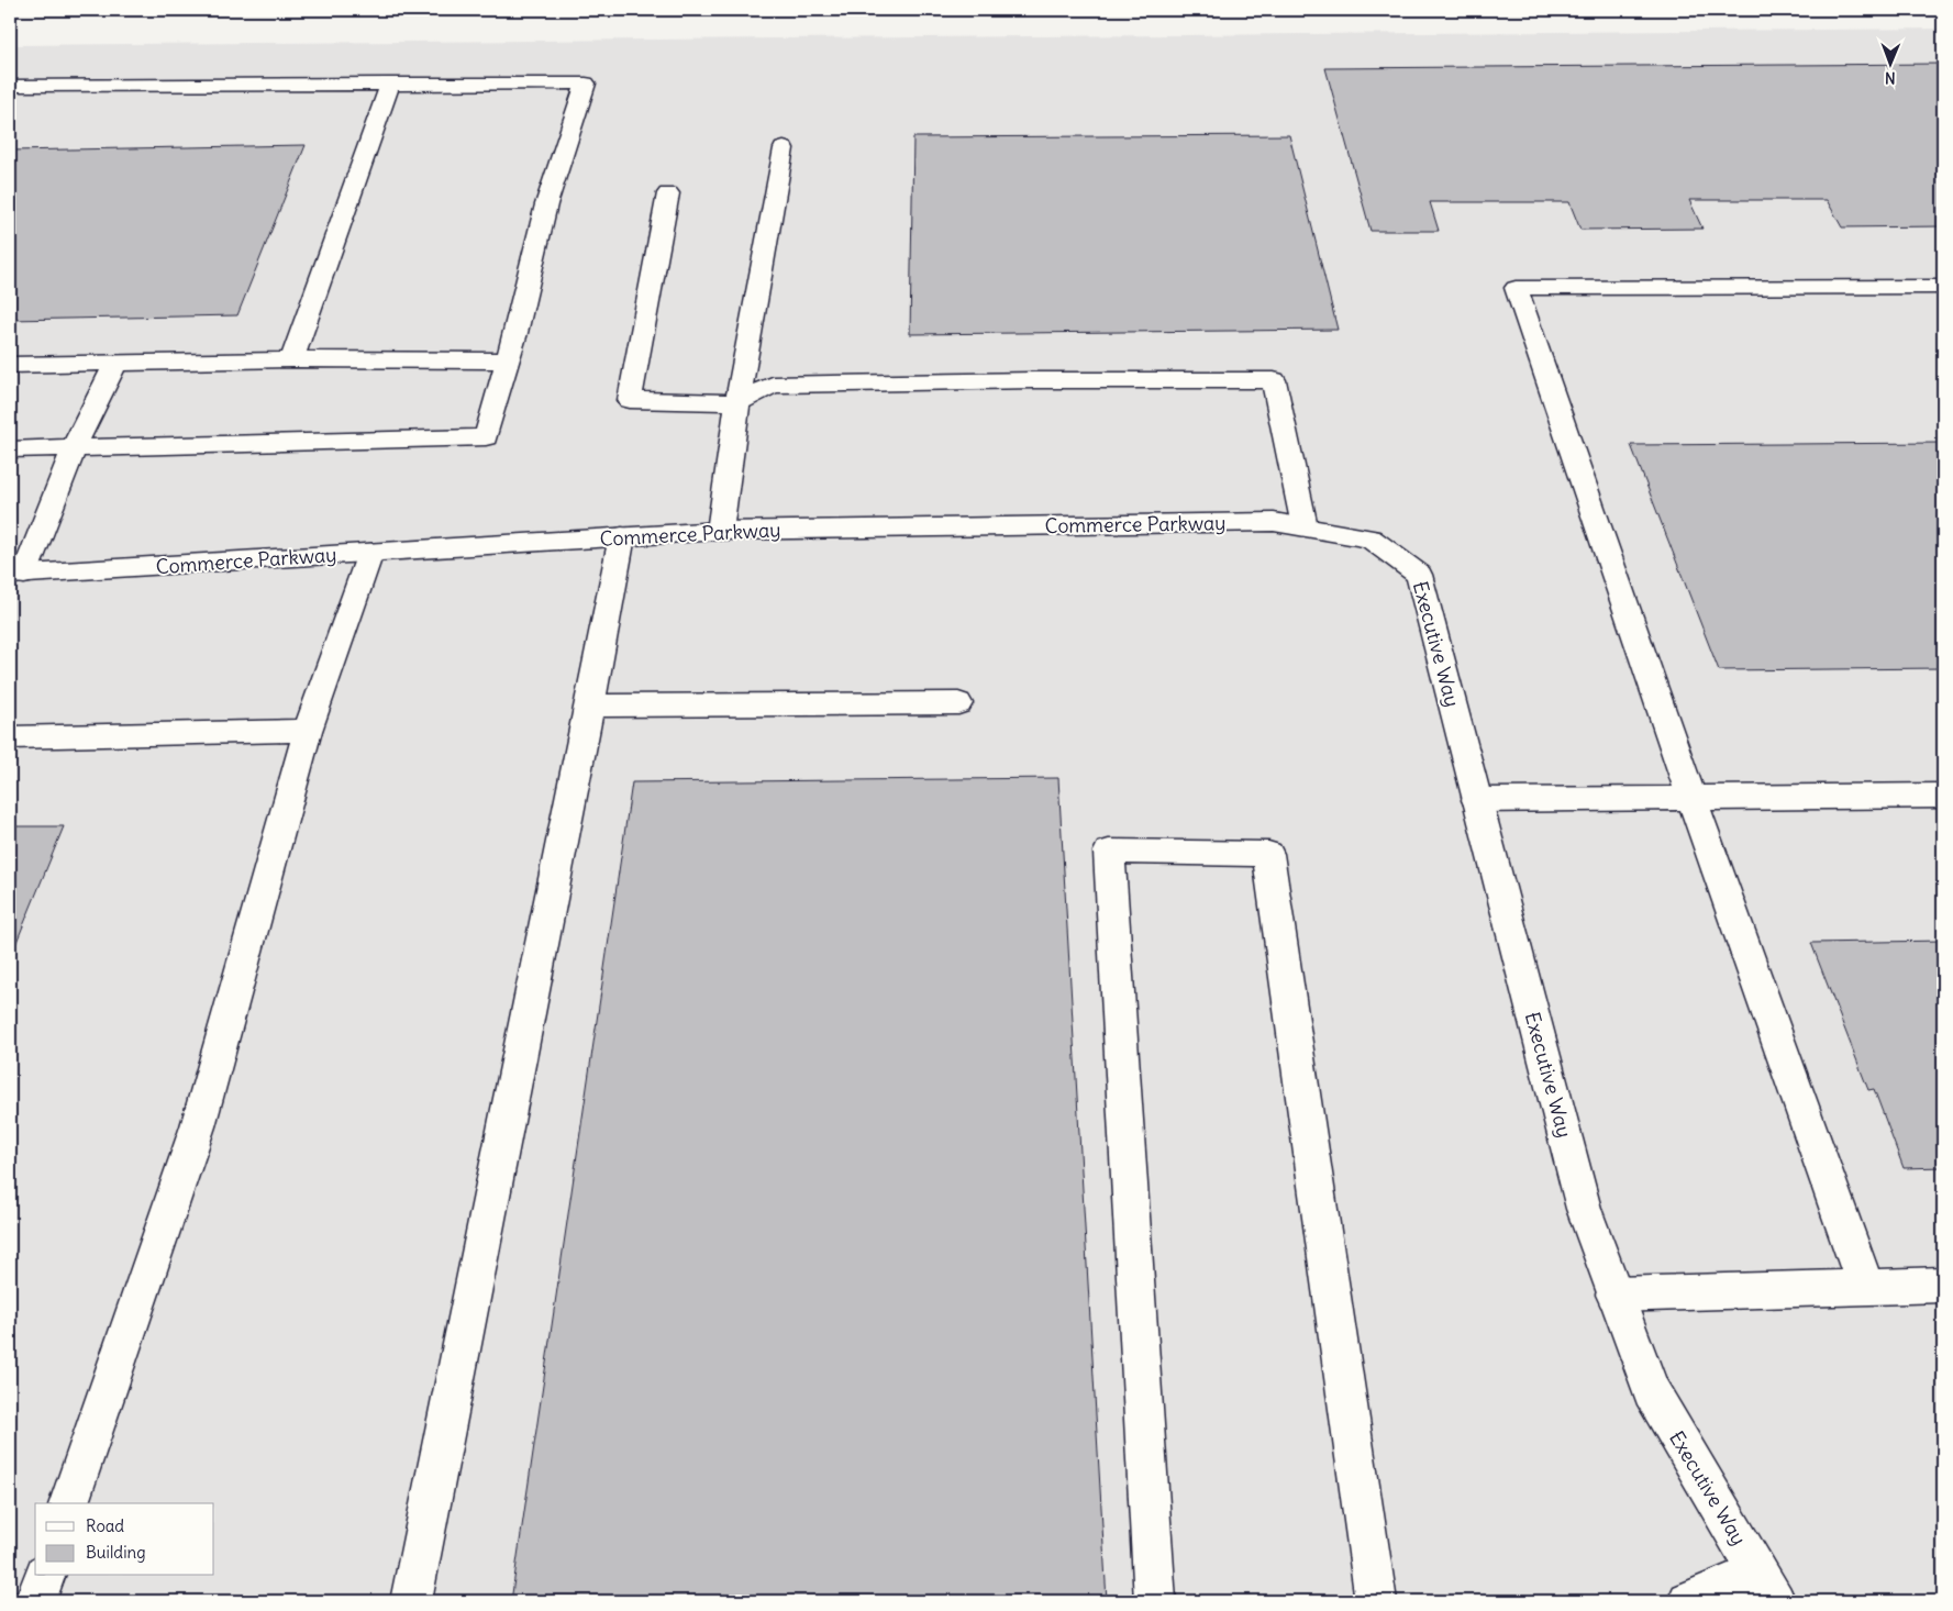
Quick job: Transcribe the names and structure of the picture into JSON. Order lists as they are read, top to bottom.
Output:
{
  "streets": {
    "street": ["Commerce Parkway", "Executive Way"]
  },
  "crossings": [
    ["Commerce Parkway", "Executive Way"]
  ],
  "legend": ["Road", "Building"],
  "north": "bottom"
}
